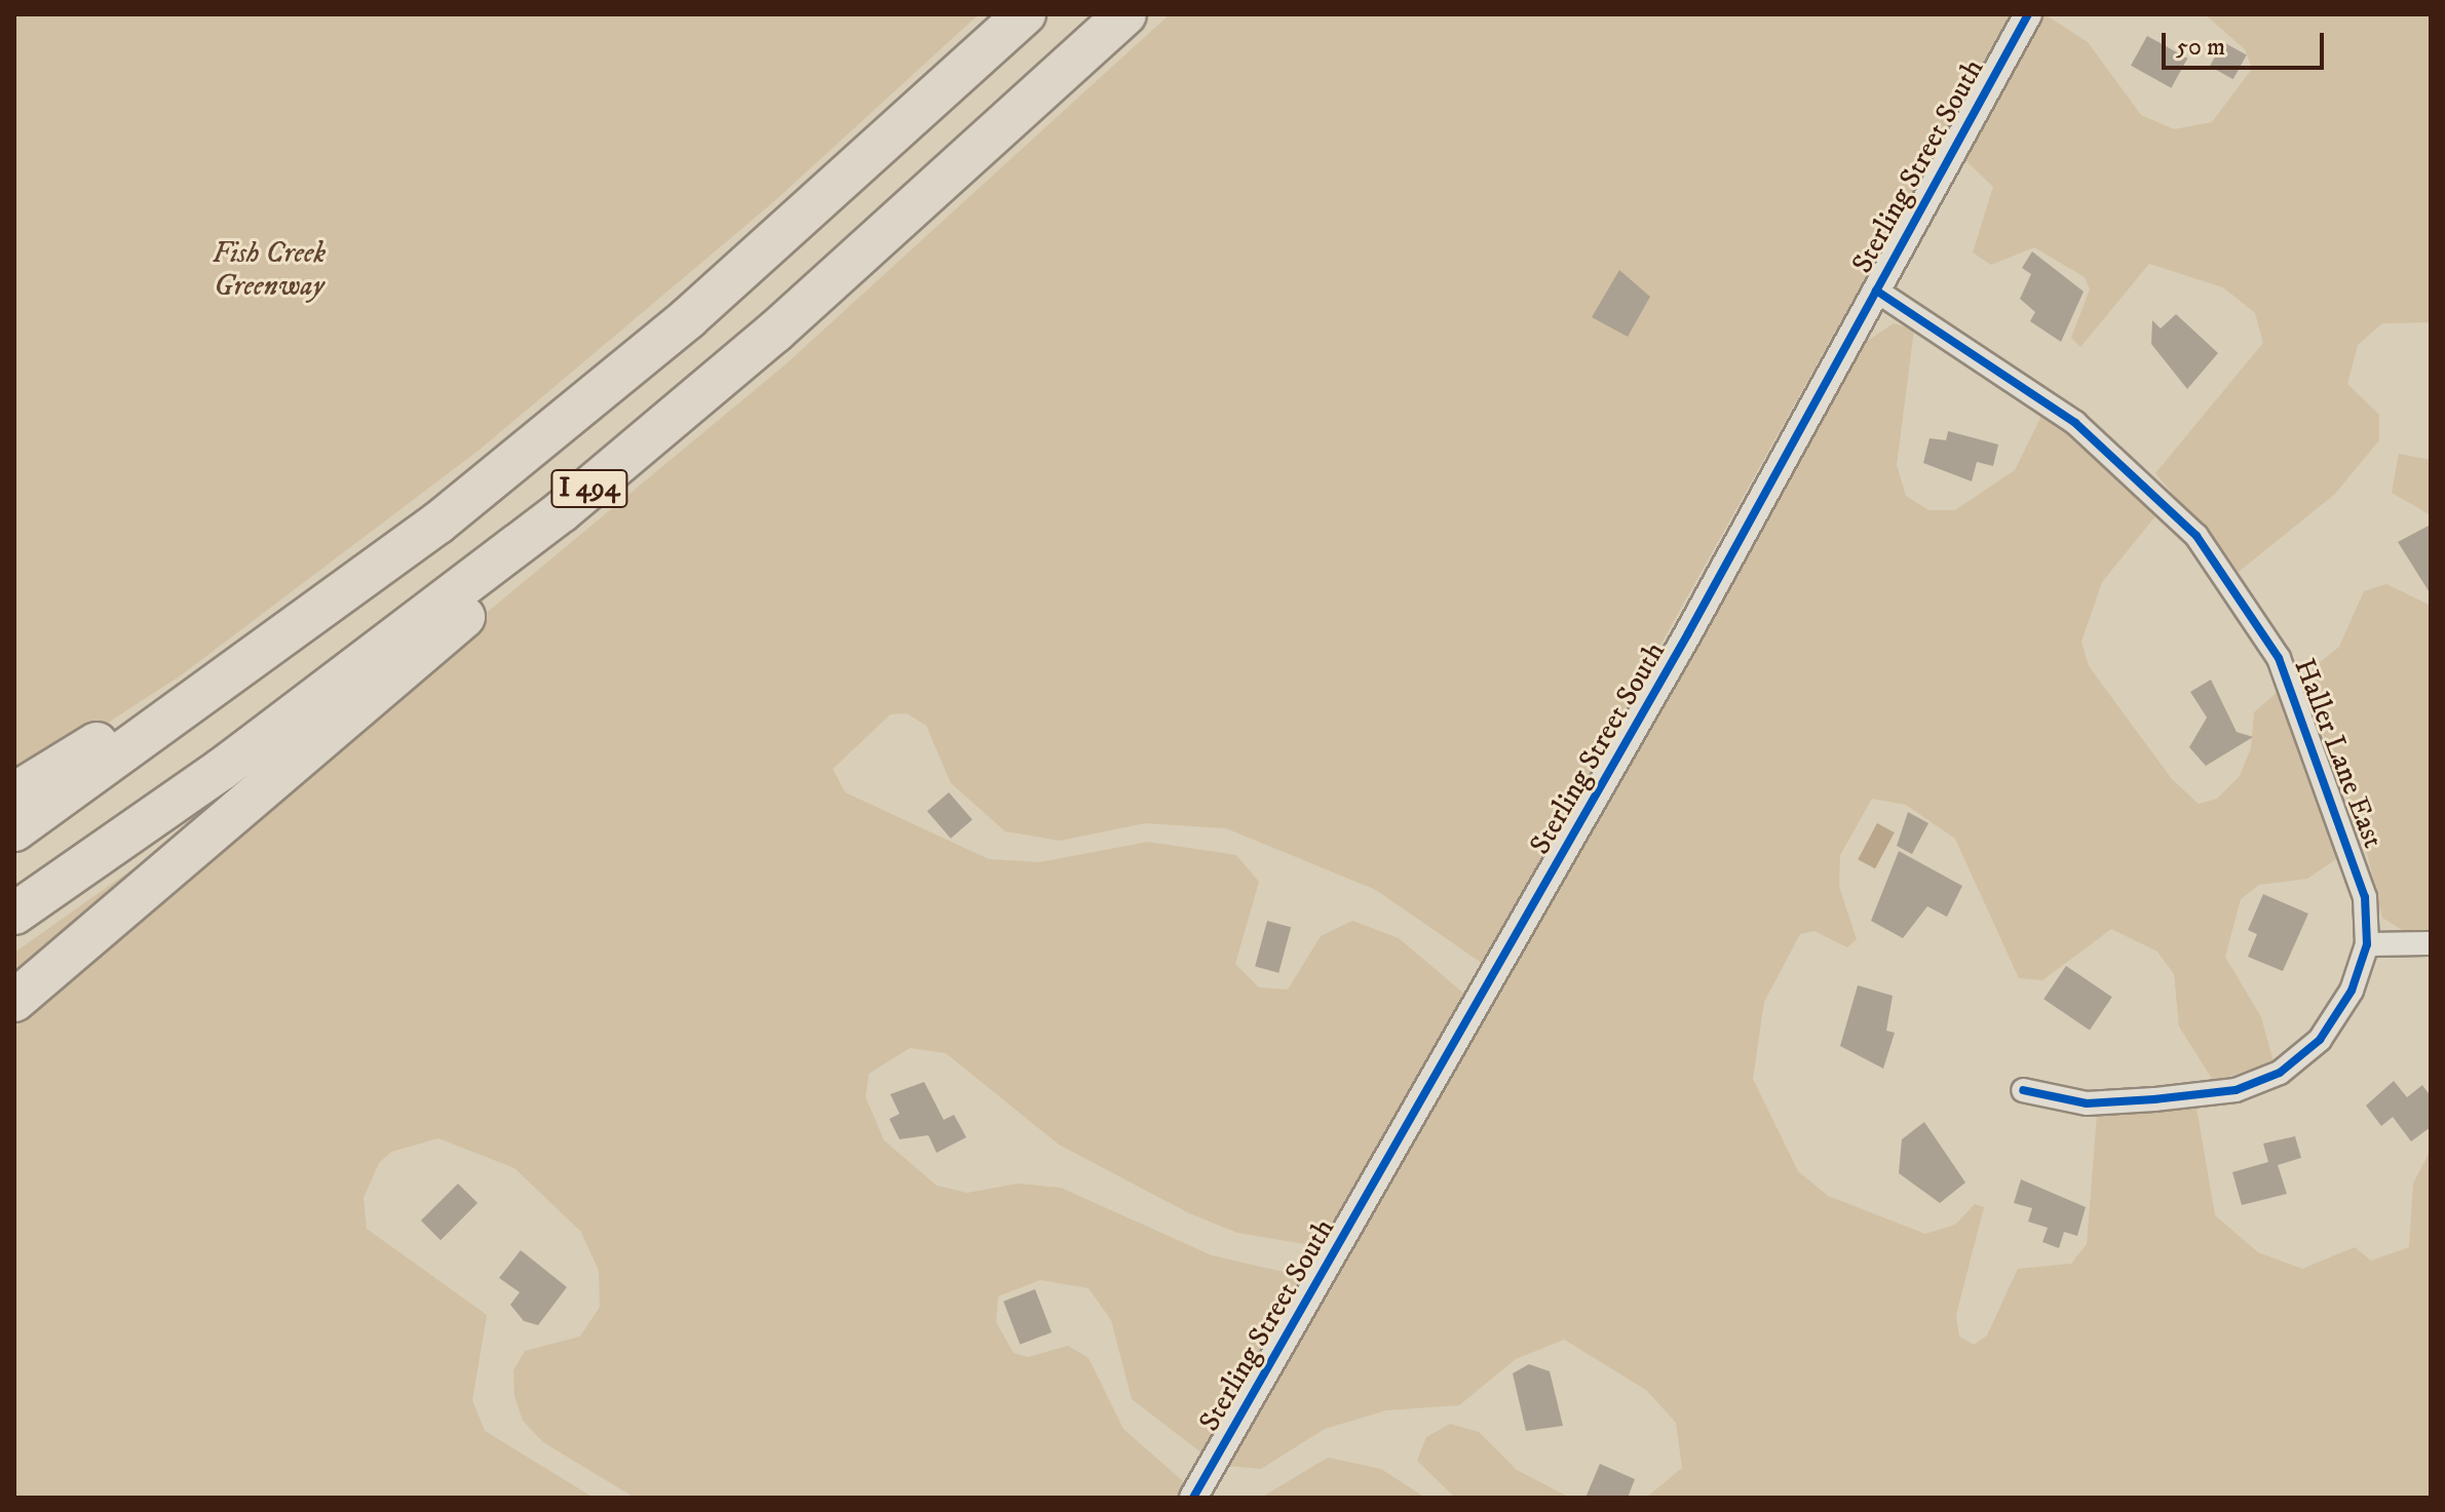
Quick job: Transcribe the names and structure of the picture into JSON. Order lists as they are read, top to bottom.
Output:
{
  "streets": {
    "highway": ["I 494"],
    "street": ["Sterling Street South", "Haller Lane East"]
  },
  "crossings": [
    ["Sterling Street South", "Haller Lane East"]
  ],
  "parks": ["Fish Creek Greenway"],
  "scale_bar": "50 m"
}
